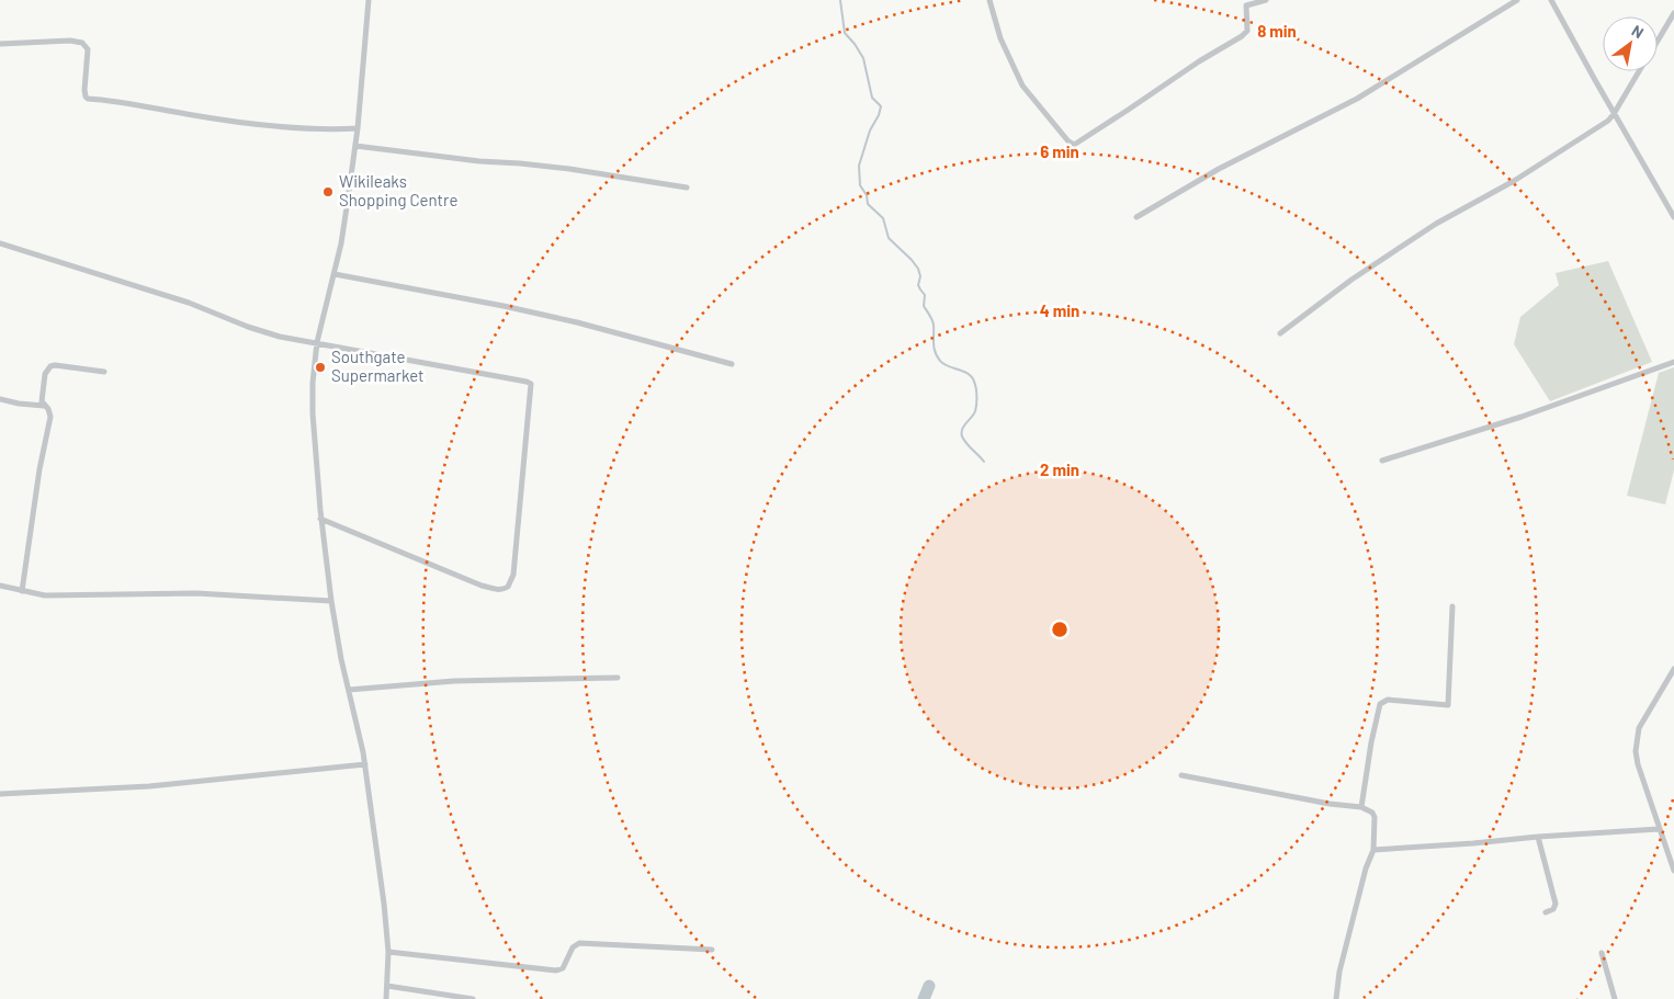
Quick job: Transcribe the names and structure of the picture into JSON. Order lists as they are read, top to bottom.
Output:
{
  "places": ["Wikileaks Shopping Centre", "Southgate Supermarket"],
  "north": "top right",
  "rings": [
    "8 min",
    "6 min",
    "4 min",
    "2 min"
  ]
}
